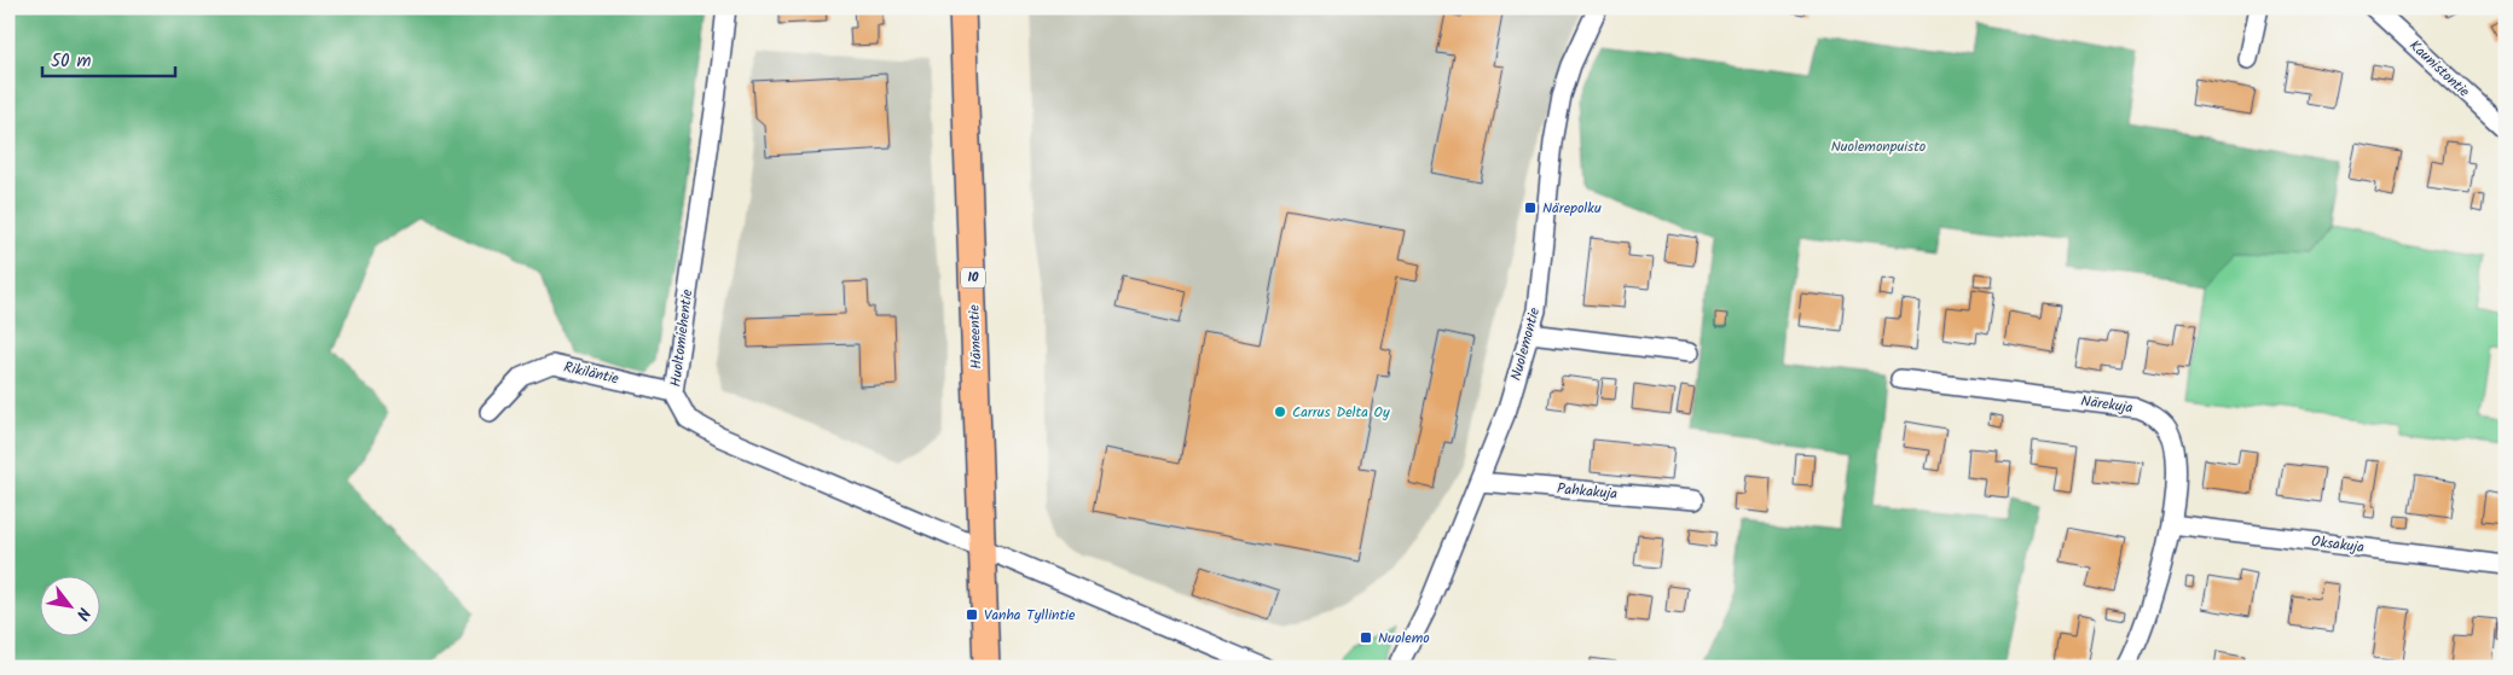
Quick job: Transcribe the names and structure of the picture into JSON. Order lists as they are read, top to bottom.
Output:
{
  "streets": {
    "highway": ["10", "Hämeentie"],
    "street": [
      "Kaunistontie",
      "Huoltomiehentie",
      "Nuolemontie",
      "Rikiläntie",
      "Närekuja",
      "Pahkakuja",
      "Oksakuja"
    ]
  },
  "crossings": [
    ["Hämeentie", "Huoltomiehentie"],
    ["Huoltomiehentie", "Rikiläntie"],
    ["Nuolemontie", "Pahkakuja"],
    ["Närekuja", "Oksakuja"]
  ],
  "parks": ["Nuolemonpuisto"],
  "places": {
    "transit": ["Närepolku", "Vanha Tyllintie", "Nuolemo"],
    "other": ["Carrus Delta Oy"]
  },
  "scale_bar": "50 m",
  "north": "bottom right"
}
